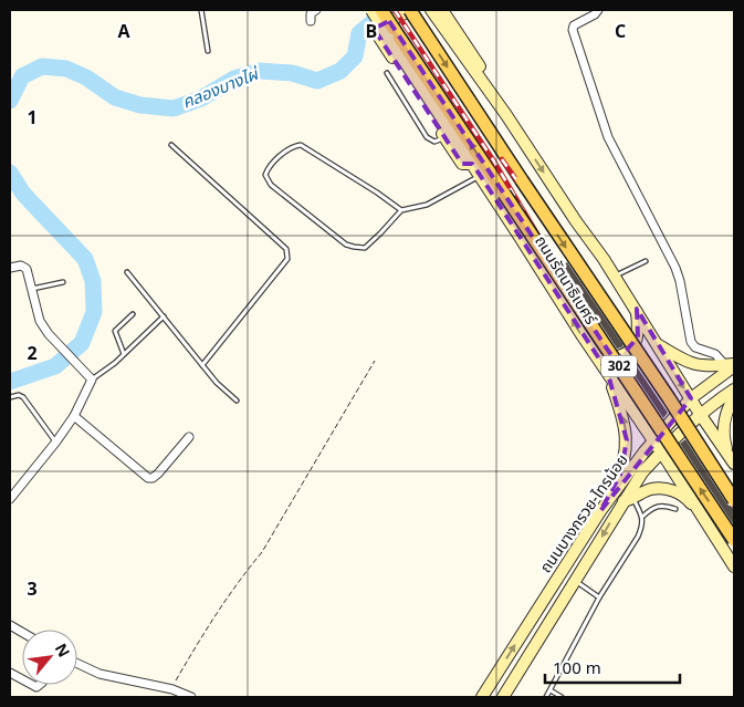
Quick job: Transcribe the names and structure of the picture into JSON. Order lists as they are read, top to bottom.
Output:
{
  "streets": {
    "main road": ["ถนนรัตนาธิเบศร์", "302", "ถนนบางกรวย-ไทรน้อย"]
  },
  "crossings": [
    ["ถนนรัตนาธิเบศร์", "ถนนบางกรวย-ไทรน้อย"]
  ],
  "water": ["คลองบางไผ่"],
  "scale_bar": "100 m",
  "north": "top right",
  "grid": {
    "columns": ["A", "B", "C"],
    "rows": ["1", "2", "3"]
  }
}
